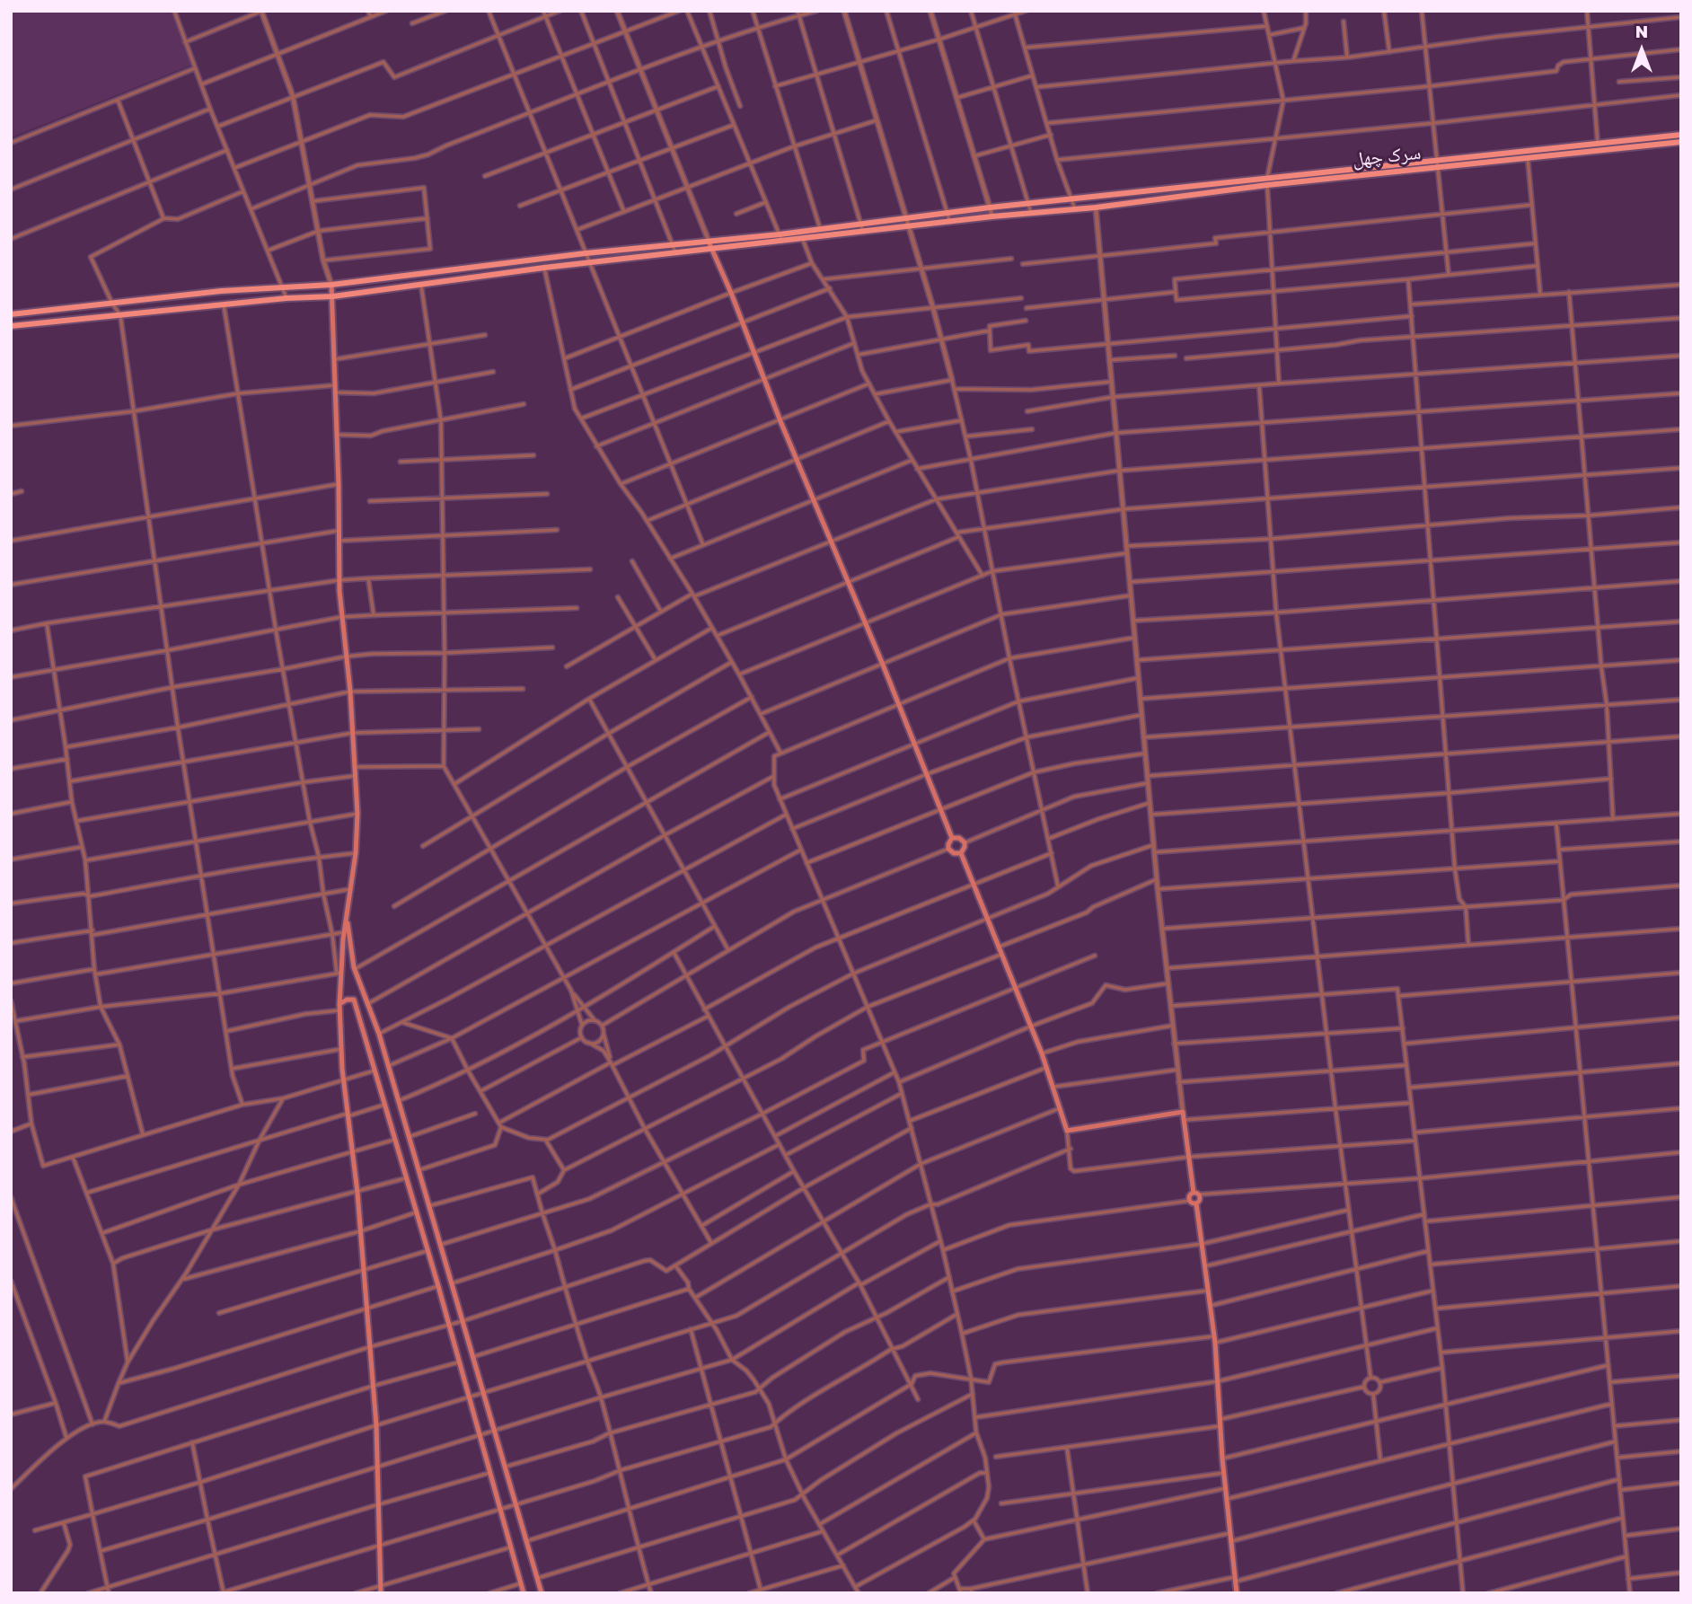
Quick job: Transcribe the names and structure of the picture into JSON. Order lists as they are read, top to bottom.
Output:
{
  "streets": {
    "main road": ["سرک چهل"]
  },
  "north": "top"
}
